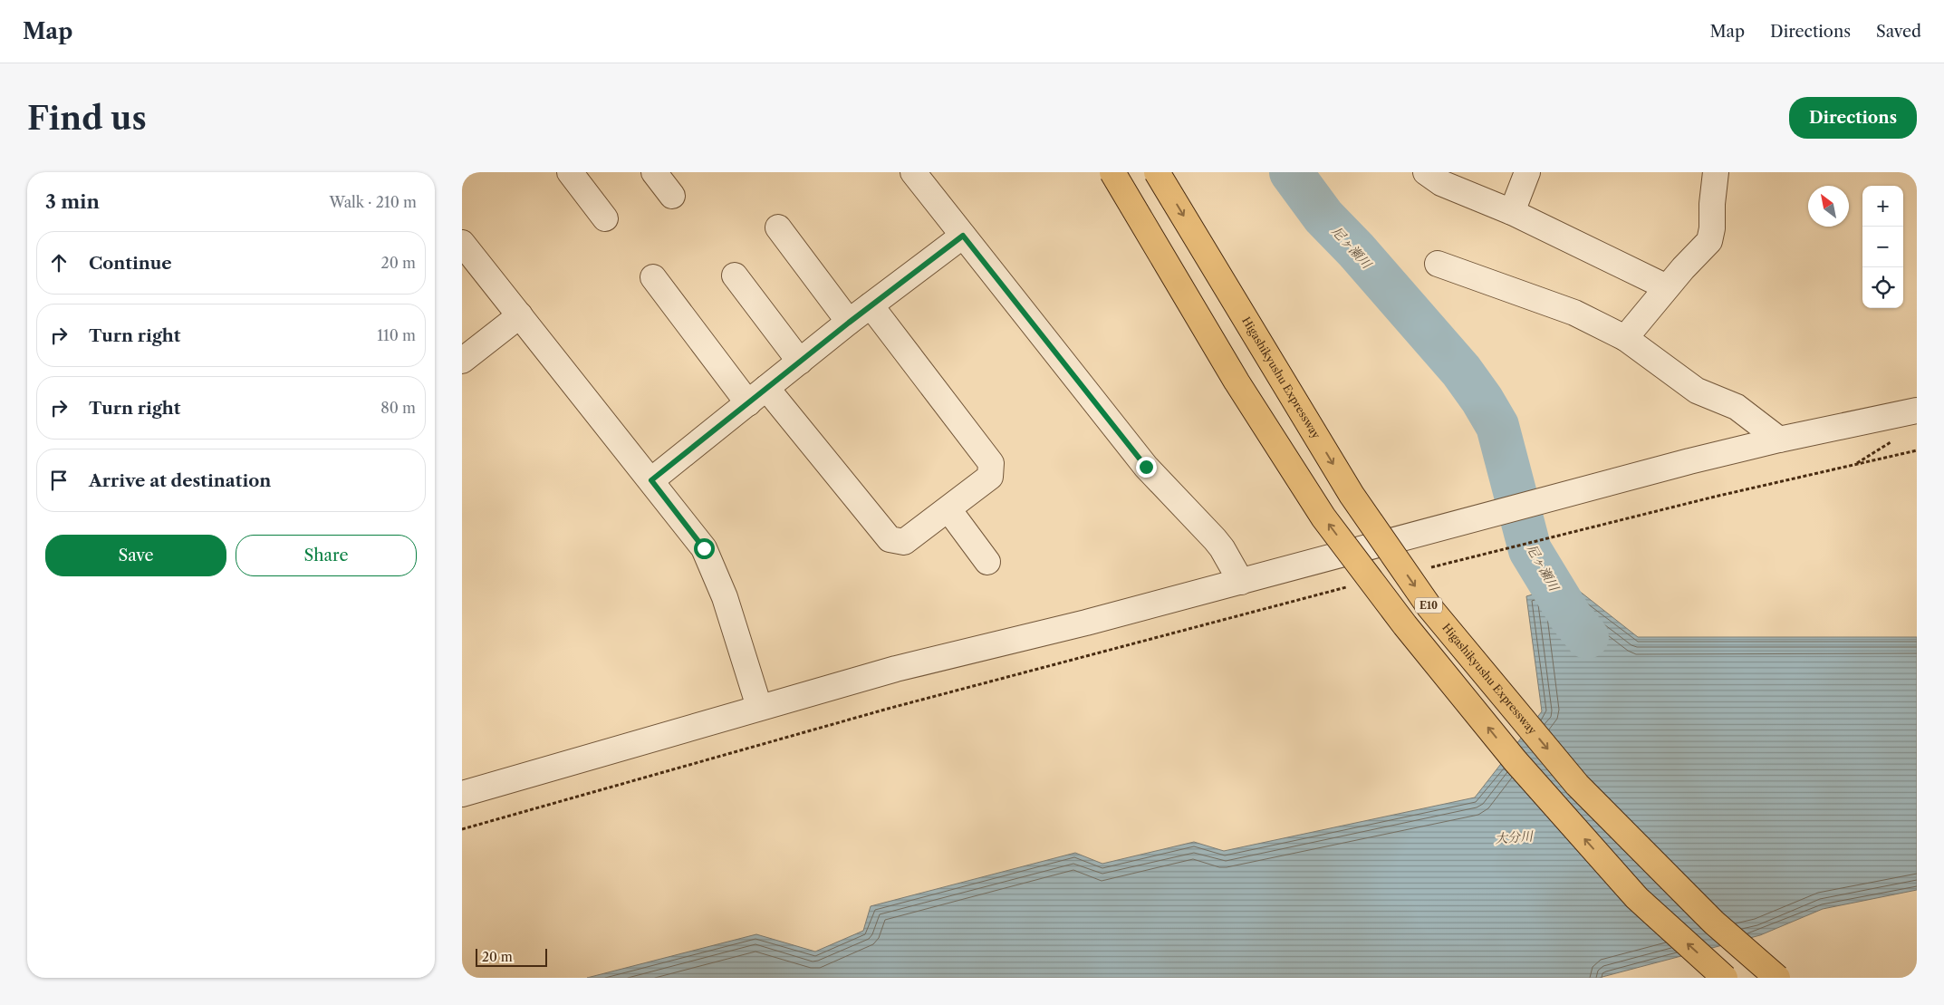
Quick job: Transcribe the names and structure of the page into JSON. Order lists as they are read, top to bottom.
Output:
{
  "streets": {
    "highway": ["Higashikyushu Expressway", "E10"]
  },
  "water": ["尼ヶ瀬川", "大分川"],
  "scale_bar": "20 m",
  "north": "top left",
  "page": {
    "header": "Map",
    "nav": ["Map", "Directions", "Saved"],
    "buttons": [
      "Directions",
      ["Save", "Share"]
    ],
    "title": "Find us",
    "heading": ["3 min", "Walk · 210 m"],
    "map_buttons": ["+", "−"],
    "list": [
      ["Continue", "20 m"],
      ["Turn right", "110 m"],
      ["Turn right", "80 m"],
      "Arrive at destination"
    ],
    "scale": "20 m"
  }
}
